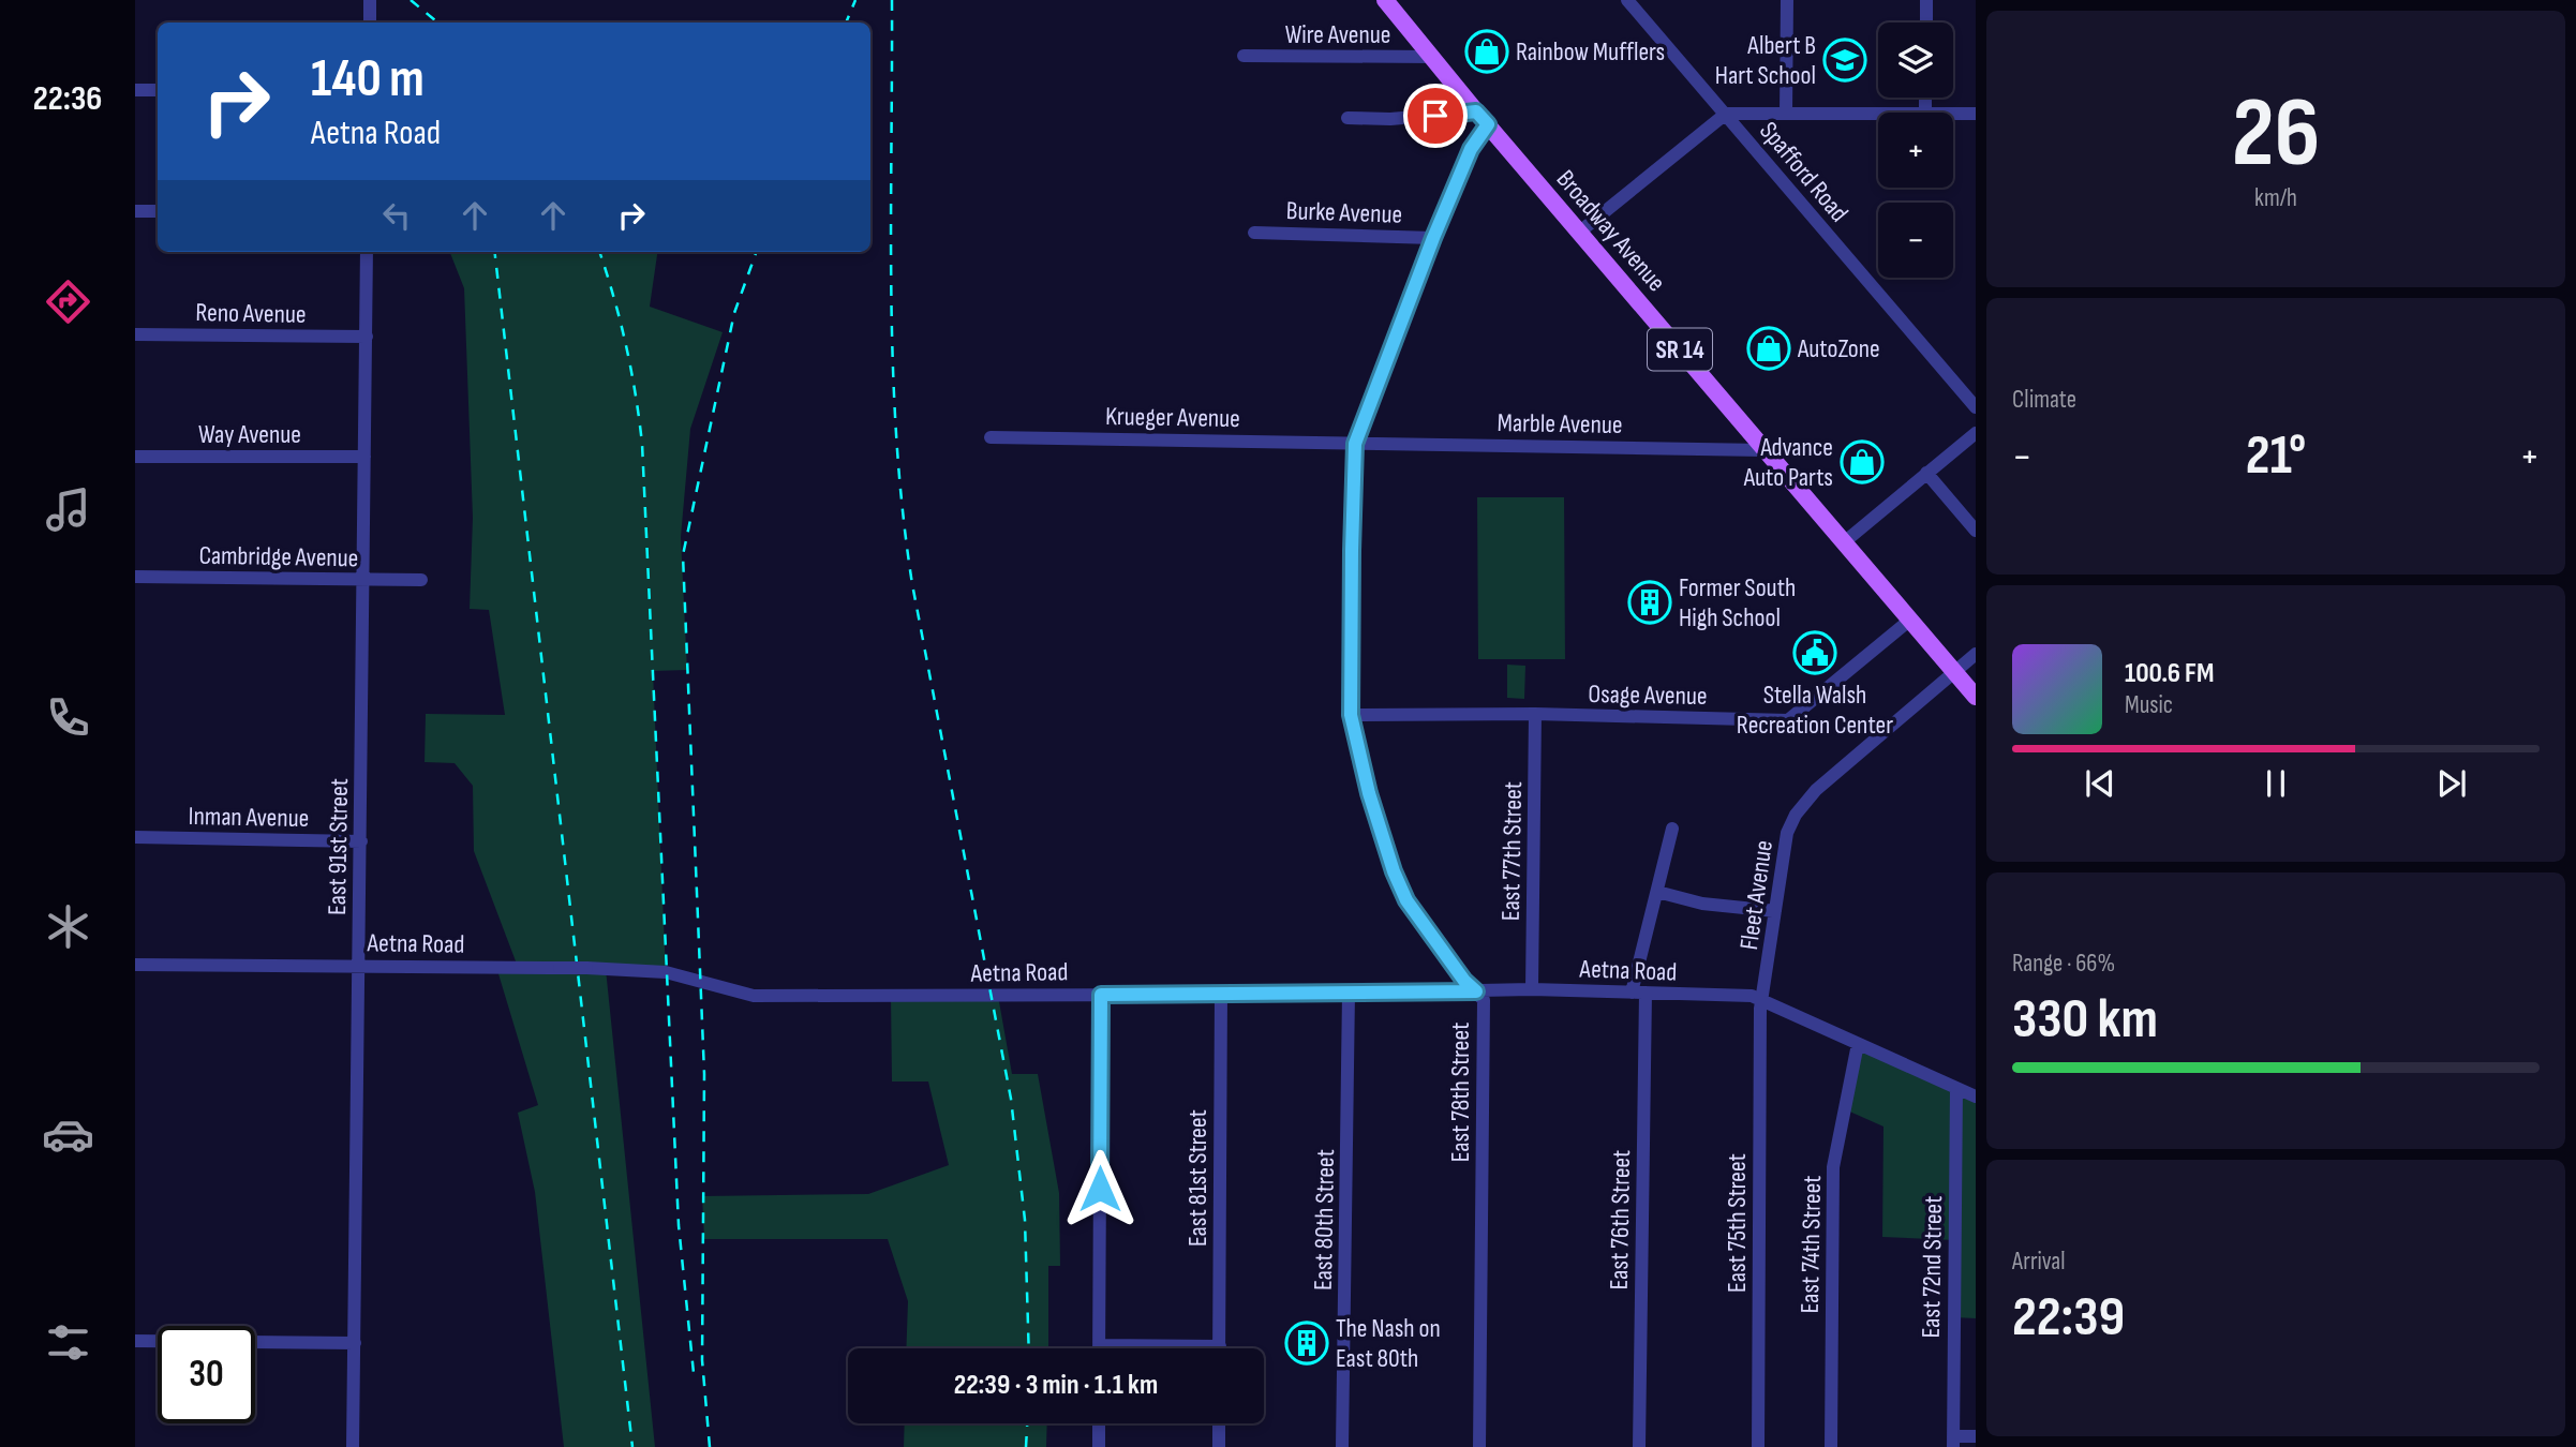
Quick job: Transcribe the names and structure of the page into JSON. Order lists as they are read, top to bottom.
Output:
{
  "streets": {
    "main road": ["Broadway Avenue", "SR 14"],
    "street": [
      "Wire Avenue",
      "Spafford Road",
      "Burke Avenue",
      "Reno Avenue",
      "Krueger Avenue",
      "Marble Avenue",
      "Way Avenue",
      "Cambridge Avenue",
      "Osage Avenue",
      "Inman Avenue",
      "East 91st Street",
      "East 77th Street",
      "Fleet Avenue",
      "Aetna Road",
      "East 78th Street",
      "East 81st Street",
      "East 80th Street",
      "East 76th Street",
      "East 75th Street",
      "East 74th Street",
      "East 72nd Street"
    ]
  },
  "crossings": [
    ["Wire Avenue", "Broadway Avenue"],
    ["Burke Avenue", "East 78th Street"],
    ["Broadway Avenue", "Marble Avenue"],
    ["Broadway Avenue", "Osage Avenue"],
    ["Broadway Avenue", "Fleet Avenue"],
    ["Broadway Avenue", "East 78th Street"],
    ["Reno Avenue", "East 91st Street"],
    ["Krueger Avenue", "Marble Avenue"],
    ["Krueger Avenue", "East 78th Street"],
    ["Marble Avenue", "East 78th Street"],
    ["Way Avenue", "East 91st Street"],
    ["Cambridge Avenue", "East 91st Street"],
    ["Osage Avenue", "East 77th Street"],
    ["Osage Avenue", "East 78th Street"],
    ["Inman Avenue", "East 91st Street"],
    ["East 91st Street", "Aetna Road"],
    ["East 77th Street", "Aetna Road"],
    ["Fleet Avenue", "Aetna Road"],
    ["Fleet Avenue", "East 75th Street"],
    ["Aetna Road", "East 78th Street"],
    ["Aetna Road", "East 81st Street"],
    ["Aetna Road", "East 80th Street"],
    ["Aetna Road", "East 76th Street"],
    ["Aetna Road", "East 75th Street"],
    ["Aetna Road", "East 74th Street"],
    ["Aetna Road", "East 72nd Street"]
  ],
  "places": {
    "shop": ["Rainbow Mufflers", "AutoZone", "Advance Auto Parts"],
    "school or university": ["Albert B Hart School"],
    "building": ["Former South High School", "The Nash on East 80th"],
    "public building": ["Stella Walsh Recreation Center"]
  },
  "page": {
    "tabs": "22:36",
    "tile": [
      ["26", "km/h"],
      "Climate",
      ["Range · 66%", "330 km"],
      ["Arrival", "22:39"]
    ],
    "map_buttons": ["+", "−"],
    "turn": ["140 m", "Aetna Road"],
    "heat": ["−", "21°", "+"],
    "song": ["100.6 FM", "Music"],
    "limit": "30",
    "trip": "22:39 · 3 min · 1.1 km"
  }
}
